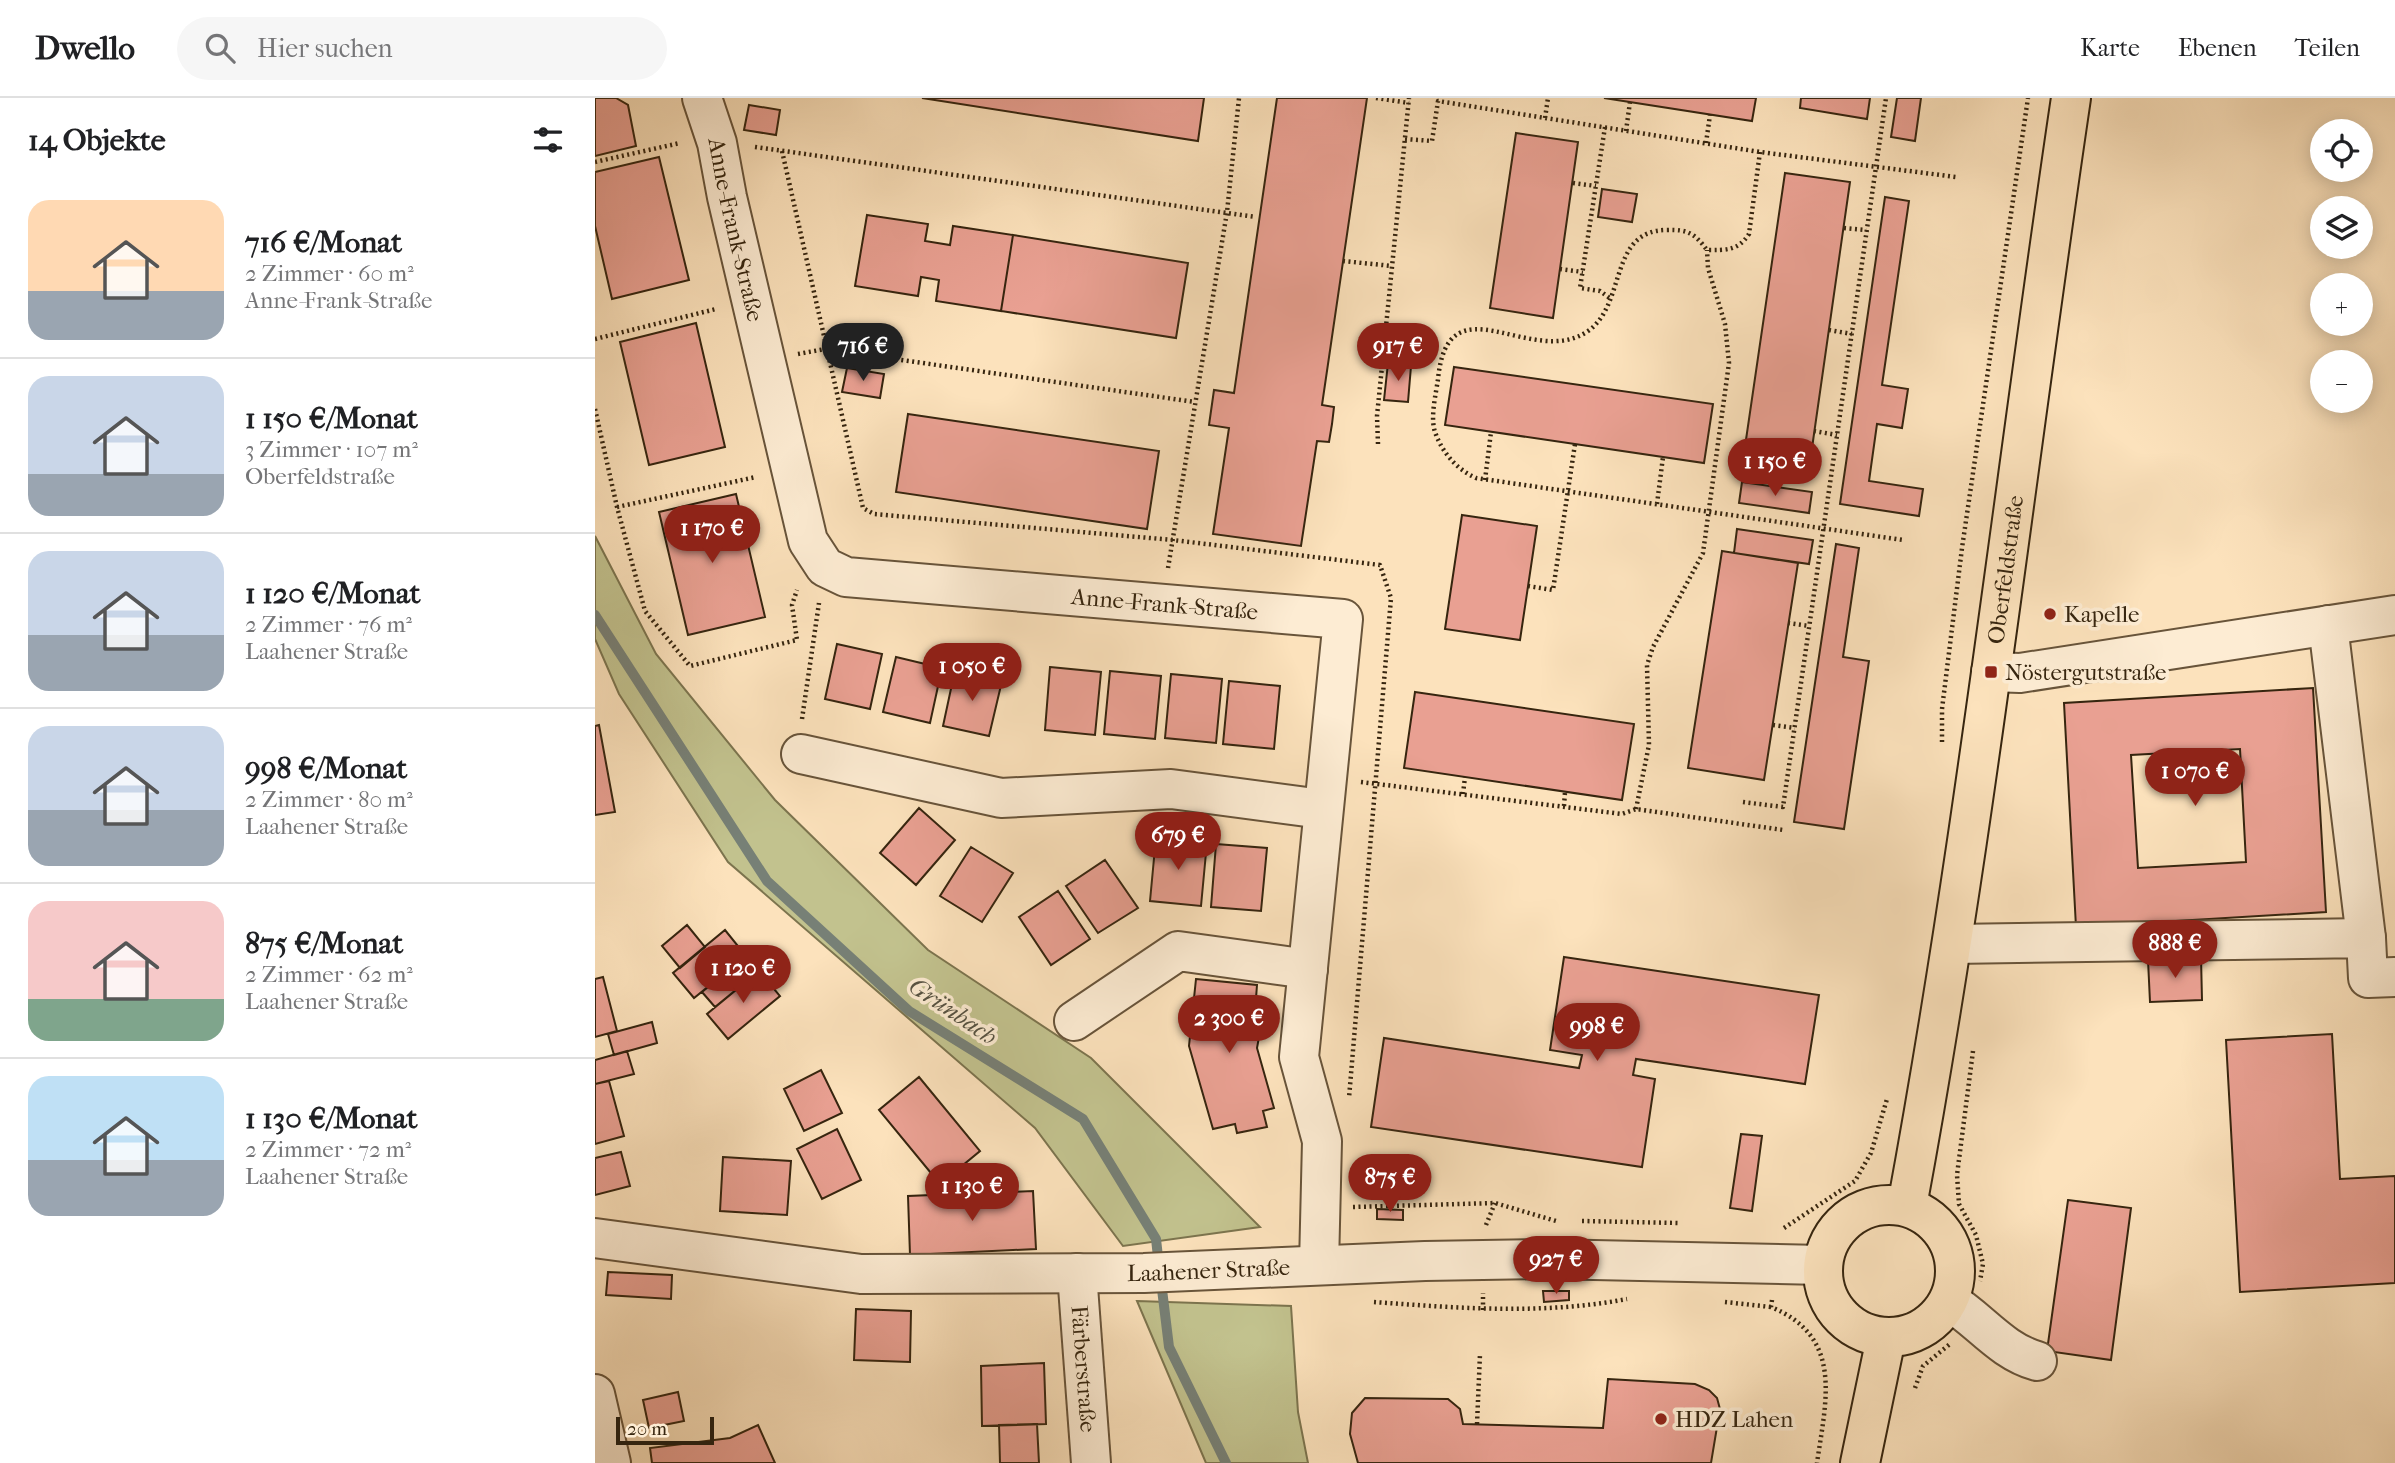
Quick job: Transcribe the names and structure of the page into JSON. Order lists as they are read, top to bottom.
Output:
{
  "streets": {
    "main road": ["Oberfeldstraße"],
    "street": ["Anne-Frank-Straße", "Laahener Straße", "Färberstraße"]
  },
  "crossings": [
    ["Anne-Frank-Straße", "Laahener Straße"],
    ["Oberfeldstraße", "Laahener Straße"],
    ["Laahener Straße", "Färberstraße"]
  ],
  "water": ["Grünbach"],
  "places": {
    "other": ["Kapelle", "HDZ Lahen"],
    "transit": ["Nöstergutstraße"]
  },
  "scale_bar": "20 m",
  "page": {
    "header": "Dwello",
    "search": "Hier suchen",
    "nav": ["Karte", "Ebenen", "Teilen"],
    "heading": "14 Objekte",
    "map_buttons": ["+", "−"],
    "list": [
      {
        "name": "716 €/Monat",
        "note": "2 Zimmer · 60 m² · Anne-Frank-Straße"
      },
      {
        "name": "1 150 €/Monat",
        "note": "3 Zimmer · 107 m² · Oberfeldstraße"
      },
      {
        "name": "1 120 €/Monat",
        "note": "2 Zimmer · 76 m² · Laahener Straße"
      },
      {
        "name": "998 €/Monat",
        "note": "2 Zimmer · 80 m² · Laahener Straße"
      },
      {
        "name": "875 €/Monat",
        "note": "2 Zimmer · 62 m² · Laahener Straße"
      },
      {
        "name": "1 130 €/Monat",
        "note": "2 Zimmer · 72 m² · Laahener Straße"
      }
    ],
    "price": [
      "716 €",
      "917 €",
      "1 150 €",
      "1 170 €",
      "1 050 €",
      "1 070 €",
      "679 €",
      "888 €",
      "1 120 €",
      "2 300 €",
      "998 €",
      "875 €",
      "1 130 €",
      "927 €"
    ],
    "scale": "20 m"
  }
}
